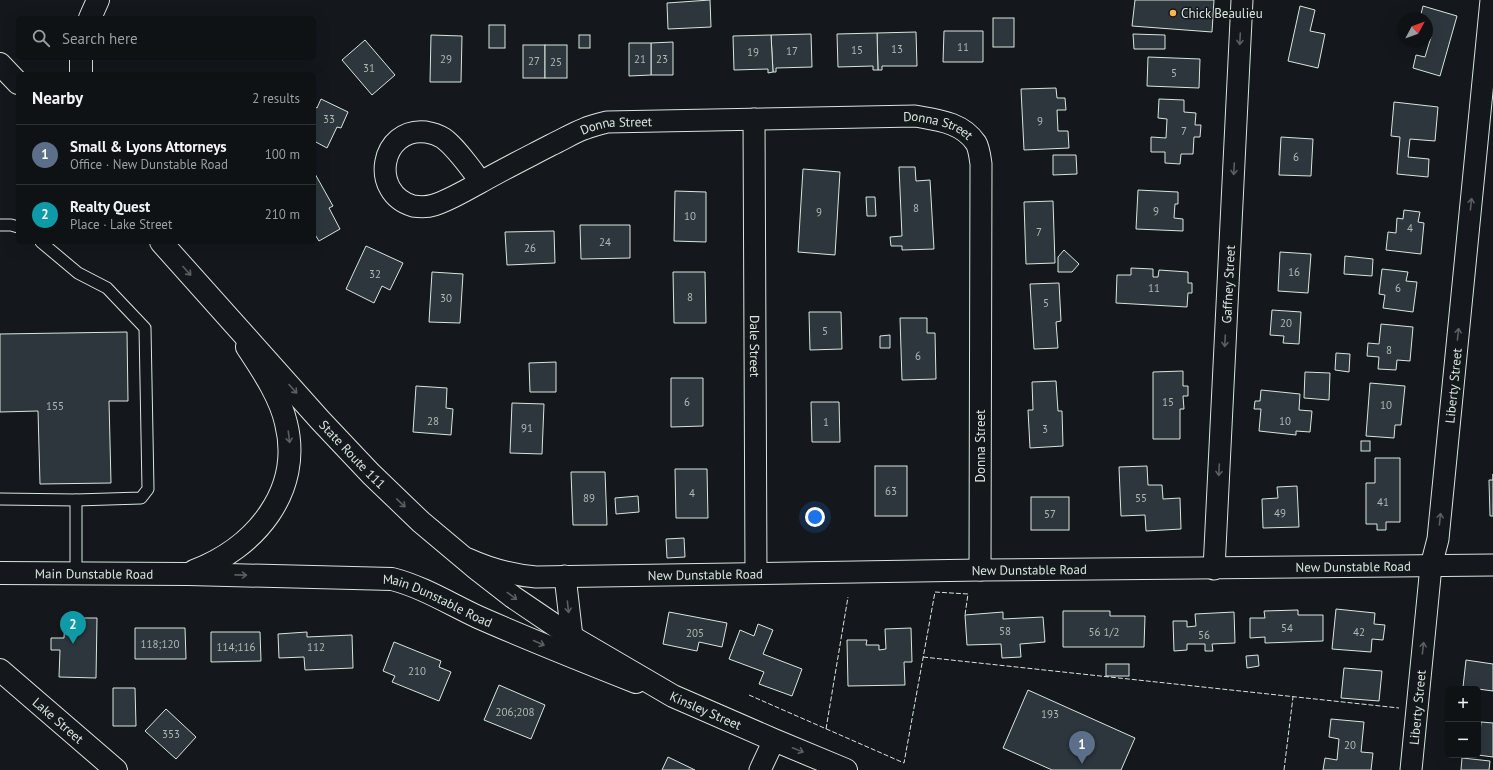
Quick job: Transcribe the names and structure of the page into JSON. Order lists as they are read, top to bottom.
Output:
{
  "streets": {
    "street": [
      "Donna Street",
      "Gaffney Street",
      "Dale Street",
      "Liberty Street",
      "State Route 111",
      "New Dunstable Road",
      "Main Dunstable Road",
      "Kinsley Street",
      "Lake Street"
    ]
  },
  "crossings": [
    ["Donna Street", "Dale Street"],
    ["Donna Street", "New Dunstable Road"],
    ["Gaffney Street", "New Dunstable Road"],
    ["Dale Street", "New Dunstable Road"],
    ["Liberty Street", "New Dunstable Road"],
    ["State Route 111", "New Dunstable Road"],
    ["State Route 111", "Main Dunstable Road"],
    ["State Route 111", "Kinsley Street"],
    ["Main Dunstable Road", "Kinsley Street"]
  ],
  "one_way": ["Gaffney Street", "Liberty Street", "State Route 111"],
  "places": ["Chick Beaulieu"],
  "house_numbers": [
    "11",
    "13",
    "15",
    "17",
    "19",
    "29",
    "21",
    "23",
    "27",
    "25",
    "31",
    "5",
    "33",
    "9",
    "7",
    "6",
    "8",
    "9",
    "9",
    "10",
    "4",
    "7",
    "24",
    "26",
    "16",
    "32",
    "11",
    "6",
    "8",
    "30",
    "5",
    "20",
    "5",
    "8",
    "6",
    "6",
    "15",
    "10",
    "155",
    "28",
    "10",
    "1",
    "91",
    "3",
    "63",
    "4",
    "89",
    "55",
    "41",
    "49",
    "57",
    "54",
    "58",
    "56 1/2",
    "42",
    "205",
    "56",
    "118;120",
    "114;116",
    "112",
    "210",
    "206;208",
    "193",
    "353",
    "20"
  ],
  "north": "top right",
  "page": {
    "search": "Search here",
    "heading": ["Nearby", "2 results"],
    "list": [
      {
        "mark": "1",
        "name": "Small & Lyons Attorneys",
        "note": "Office · New Dunstable Road",
        "value": "100 m"
      },
      {
        "mark": "2",
        "name": "Realty Quest",
        "note": "Place · Lake Street",
        "value": "210 m"
      }
    ],
    "pins": ["2", "1"],
    "map_buttons": ["+", "−"]
  }
}
